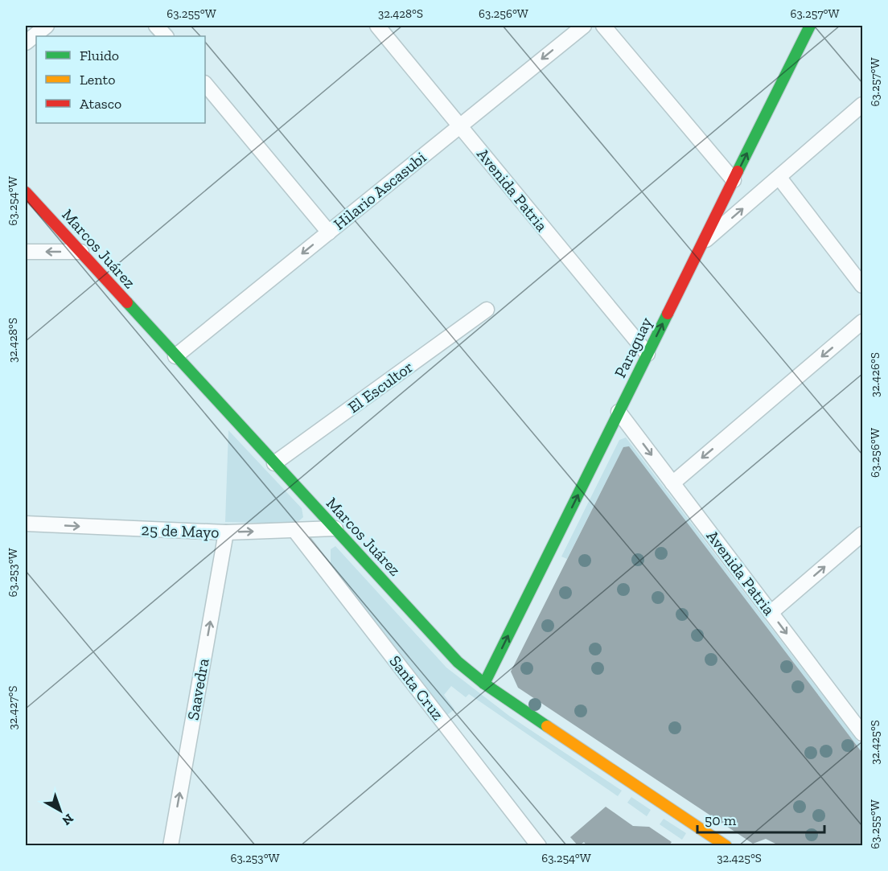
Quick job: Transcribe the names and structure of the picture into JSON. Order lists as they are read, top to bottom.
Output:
{
  "streets": {
    "main road": ["Marcos Juárez", "Paraguay"],
    "street": [
      "Avenida Patria",
      "Hilario Ascasubi",
      "El Escultor",
      "25 de Mayo",
      "Santa Cruz",
      "Saavedra"
    ]
  },
  "crossings": [
    ["Avenida Patria", "Hilario Ascasubi"],
    ["Avenida Patria", "Paraguay"],
    ["Hilario Ascasubi", "Marcos Juárez"],
    ["Marcos Juárez", "Paraguay"],
    ["Marcos Juárez", "El Escultor"],
    ["Marcos Juárez", "25 de Mayo"],
    ["25 de Mayo", "Santa Cruz"],
    ["25 de Mayo", "Saavedra"]
  ],
  "one_way": [
    "Hilario Ascasubi",
    "Paraguay",
    "25 de Mayo",
    "Saavedra"
  ],
  "legend": ["Fluido", "Lento", "Atasco"],
  "scale_bar": "50 m",
  "north": "bottom right",
  "coordinates": [
    "63.255°W",
    "32.428°S",
    "63.256°W",
    "63.257°W",
    "63.254°W",
    "32.426°S",
    "63.253°W",
    "32.427°S",
    "32.425°S"
  ]
}
